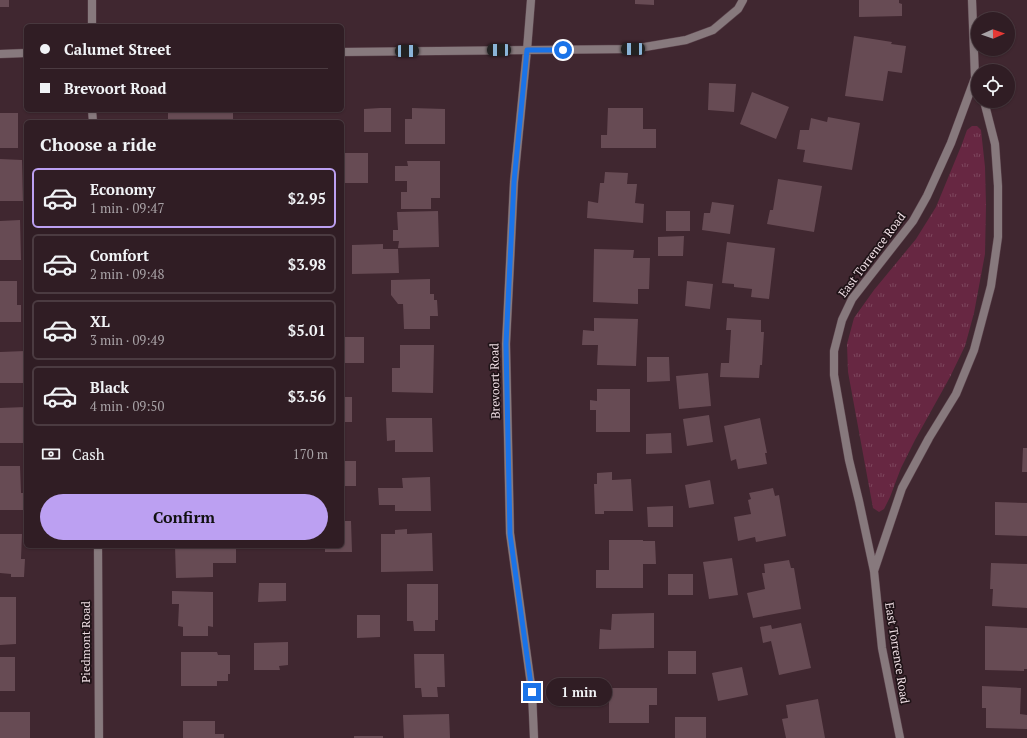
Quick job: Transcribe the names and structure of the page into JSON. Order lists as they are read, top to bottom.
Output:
{
  "streets": {
    "street": ["East Torrence Road", "Brevoort Road", "Piedmont Road"]
  },
  "north": "right",
  "page": {
    "banner": ["Calumet Street", "Brevoort Road"],
    "heading": "Choose a ride",
    "list": [
      {
        "name": "Economy",
        "note": "1 min · 09:47",
        "value": "$2.95"
      },
      {
        "name": "Comfort",
        "note": "2 min · 09:48",
        "value": "$3.98"
      },
      {
        "name": "XL",
        "note": "3 min · 09:49",
        "value": "$5.01"
      },
      {
        "name": "Black",
        "note": "4 min · 09:50",
        "value": "$3.56"
      }
    ],
    "pay": ["Cash", "170 m"],
    "buttons": "Confirm",
    "bubble": "1 min"
  }
}
